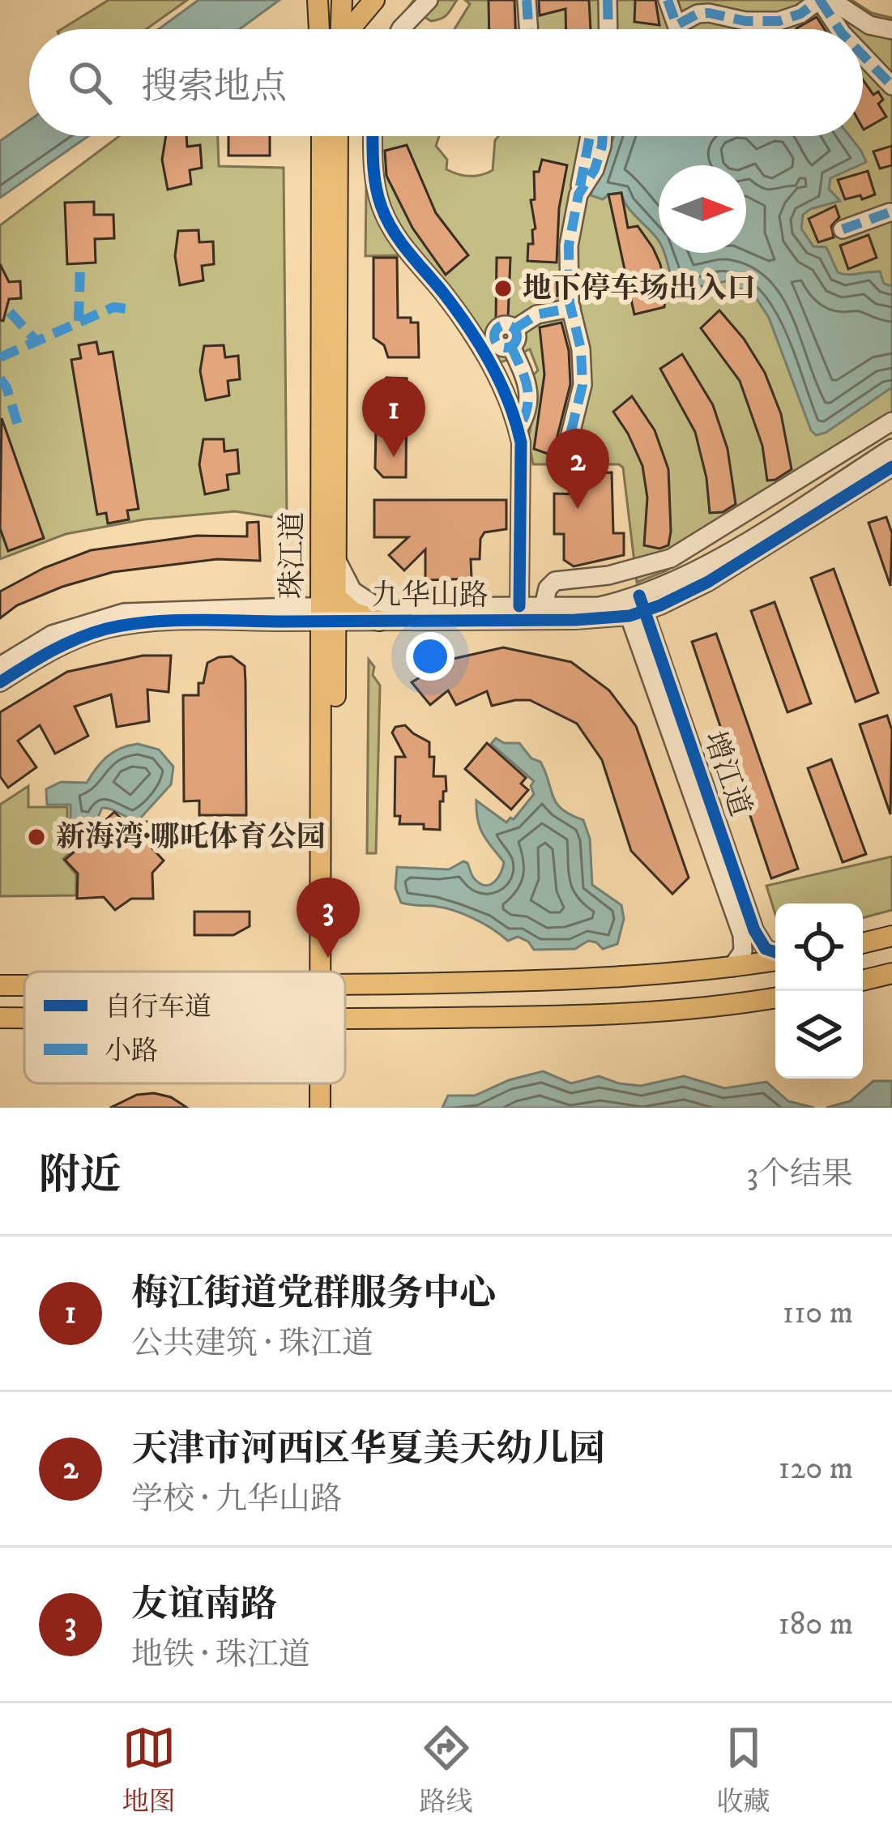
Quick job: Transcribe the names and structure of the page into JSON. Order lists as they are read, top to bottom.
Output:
{
  "streets": {
    "main road": ["珠江道"],
    "street": ["九华山路", "增江道"]
  },
  "crossings": [
    ["九华山路", "增江道"]
  ],
  "places": ["地下停车场出入口", "新海湾·哪吒体育公园"],
  "legend": ["自行车道", "小路"],
  "north": "right",
  "page": {
    "search": "搜索地点",
    "pins": ["1", "2", "3"],
    "heading": ["附近", "3个结果"],
    "list": [
      {
        "mark": "1",
        "name": "梅江街道党群服务中心",
        "note": "公共建筑 · 珠江道",
        "value": "110 m"
      },
      {
        "mark": "2",
        "name": "天津市河西区华夏美天幼儿园",
        "note": "学校 · 九华山路",
        "value": "120 m"
      },
      {
        "mark": "3",
        "name": "友谊南路",
        "note": "地铁 · 珠江道",
        "value": "180 m"
      }
    ],
    "nav": ["地图", "路线", "收藏"]
  }
}
